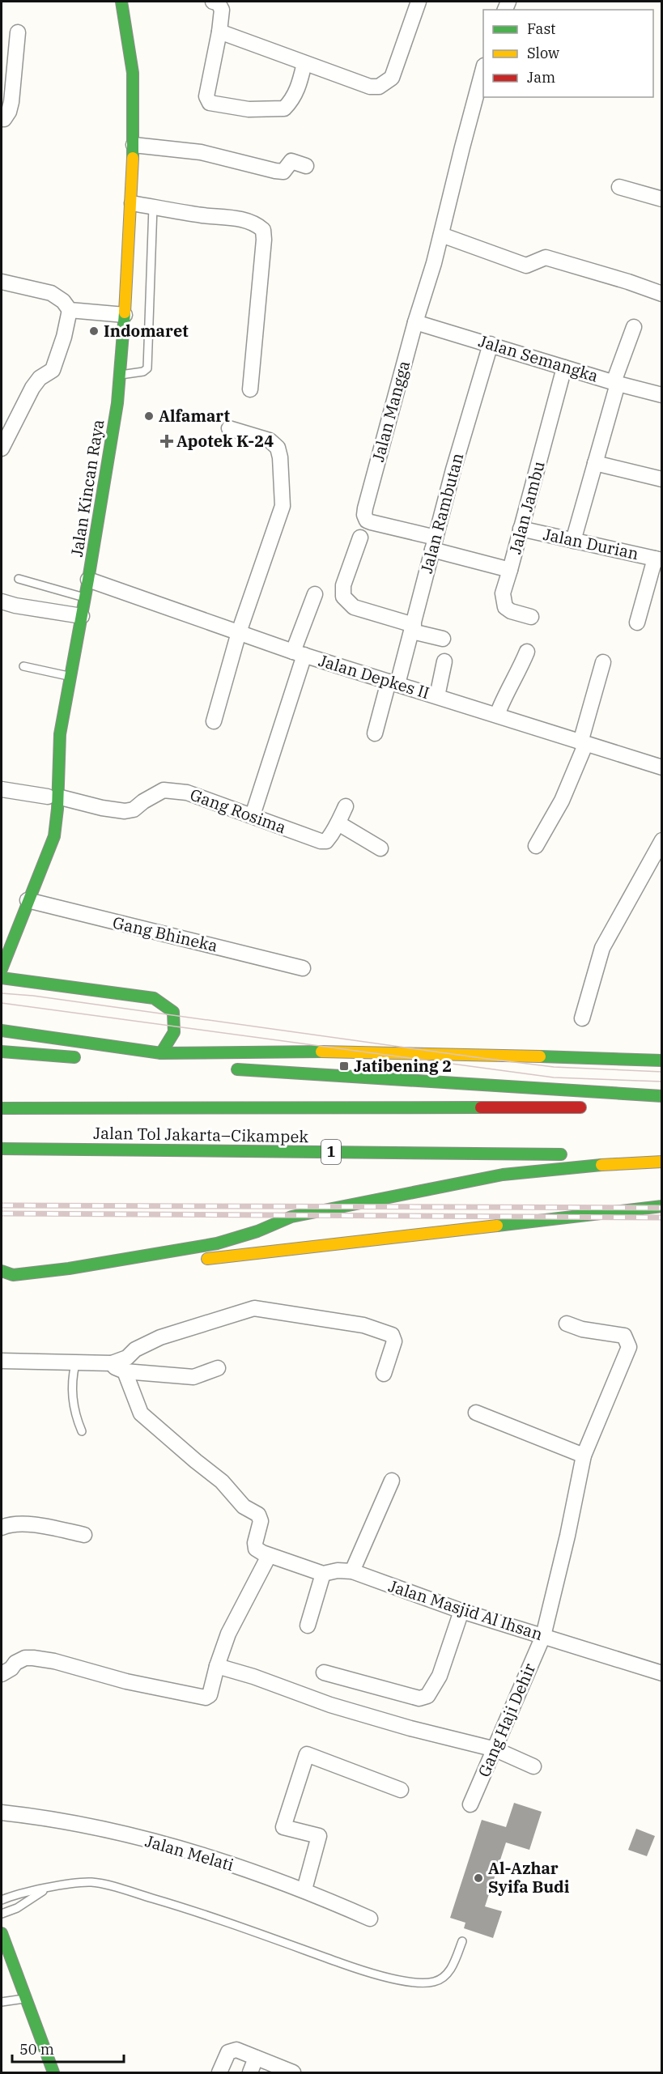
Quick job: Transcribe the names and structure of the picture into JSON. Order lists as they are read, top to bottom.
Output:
{
  "streets": {
    "main road": ["Jalan Kincan Raya", "Jalan Tol Jakarta–Cikampek", "1"],
    "street": [
      "Jalan Semangka",
      "Jalan Mangga",
      "Jalan Jambu",
      "Jalan Rambutan",
      "Jalan Durian",
      "Jalan Depkes II",
      "Gang Rosima",
      "Gang Bhineka",
      "Jalan Masjid Al Ihsan",
      "Gang Haji Dehir",
      "Jalan Melati"
    ]
  },
  "crossings": [
    ["Jalan Semangka", "Jalan Mangga"],
    ["Jalan Semangka", "Jalan Jambu"],
    ["Jalan Semangka", "Jalan Rambutan"],
    ["Jalan Mangga", "Jalan Jambu"],
    ["Jalan Mangga", "Jalan Rambutan"],
    ["Jalan Kincan Raya", "Jalan Depkes II"],
    ["Jalan Kincan Raya", "Gang Rosima"],
    ["Jalan Kincan Raya", "Gang Bhineka"],
    ["Jalan Jambu", "Jalan Rambutan"],
    ["Jalan Jambu", "Jalan Durian"],
    ["Jalan Rambutan", "Jalan Depkes II"],
    ["Jalan Masjid Al Ihsan", "Gang Haji Dehir"]
  ],
  "places": {
    "other": ["Indomaret", "Alfamart", "Al-Azhar Syifa Budi"],
    "health": ["Apotek K-24"],
    "transit": ["Jatibening 2"]
  },
  "legend": ["Fast", "Slow", "Jam"],
  "scale_bar": "50 m"
}
